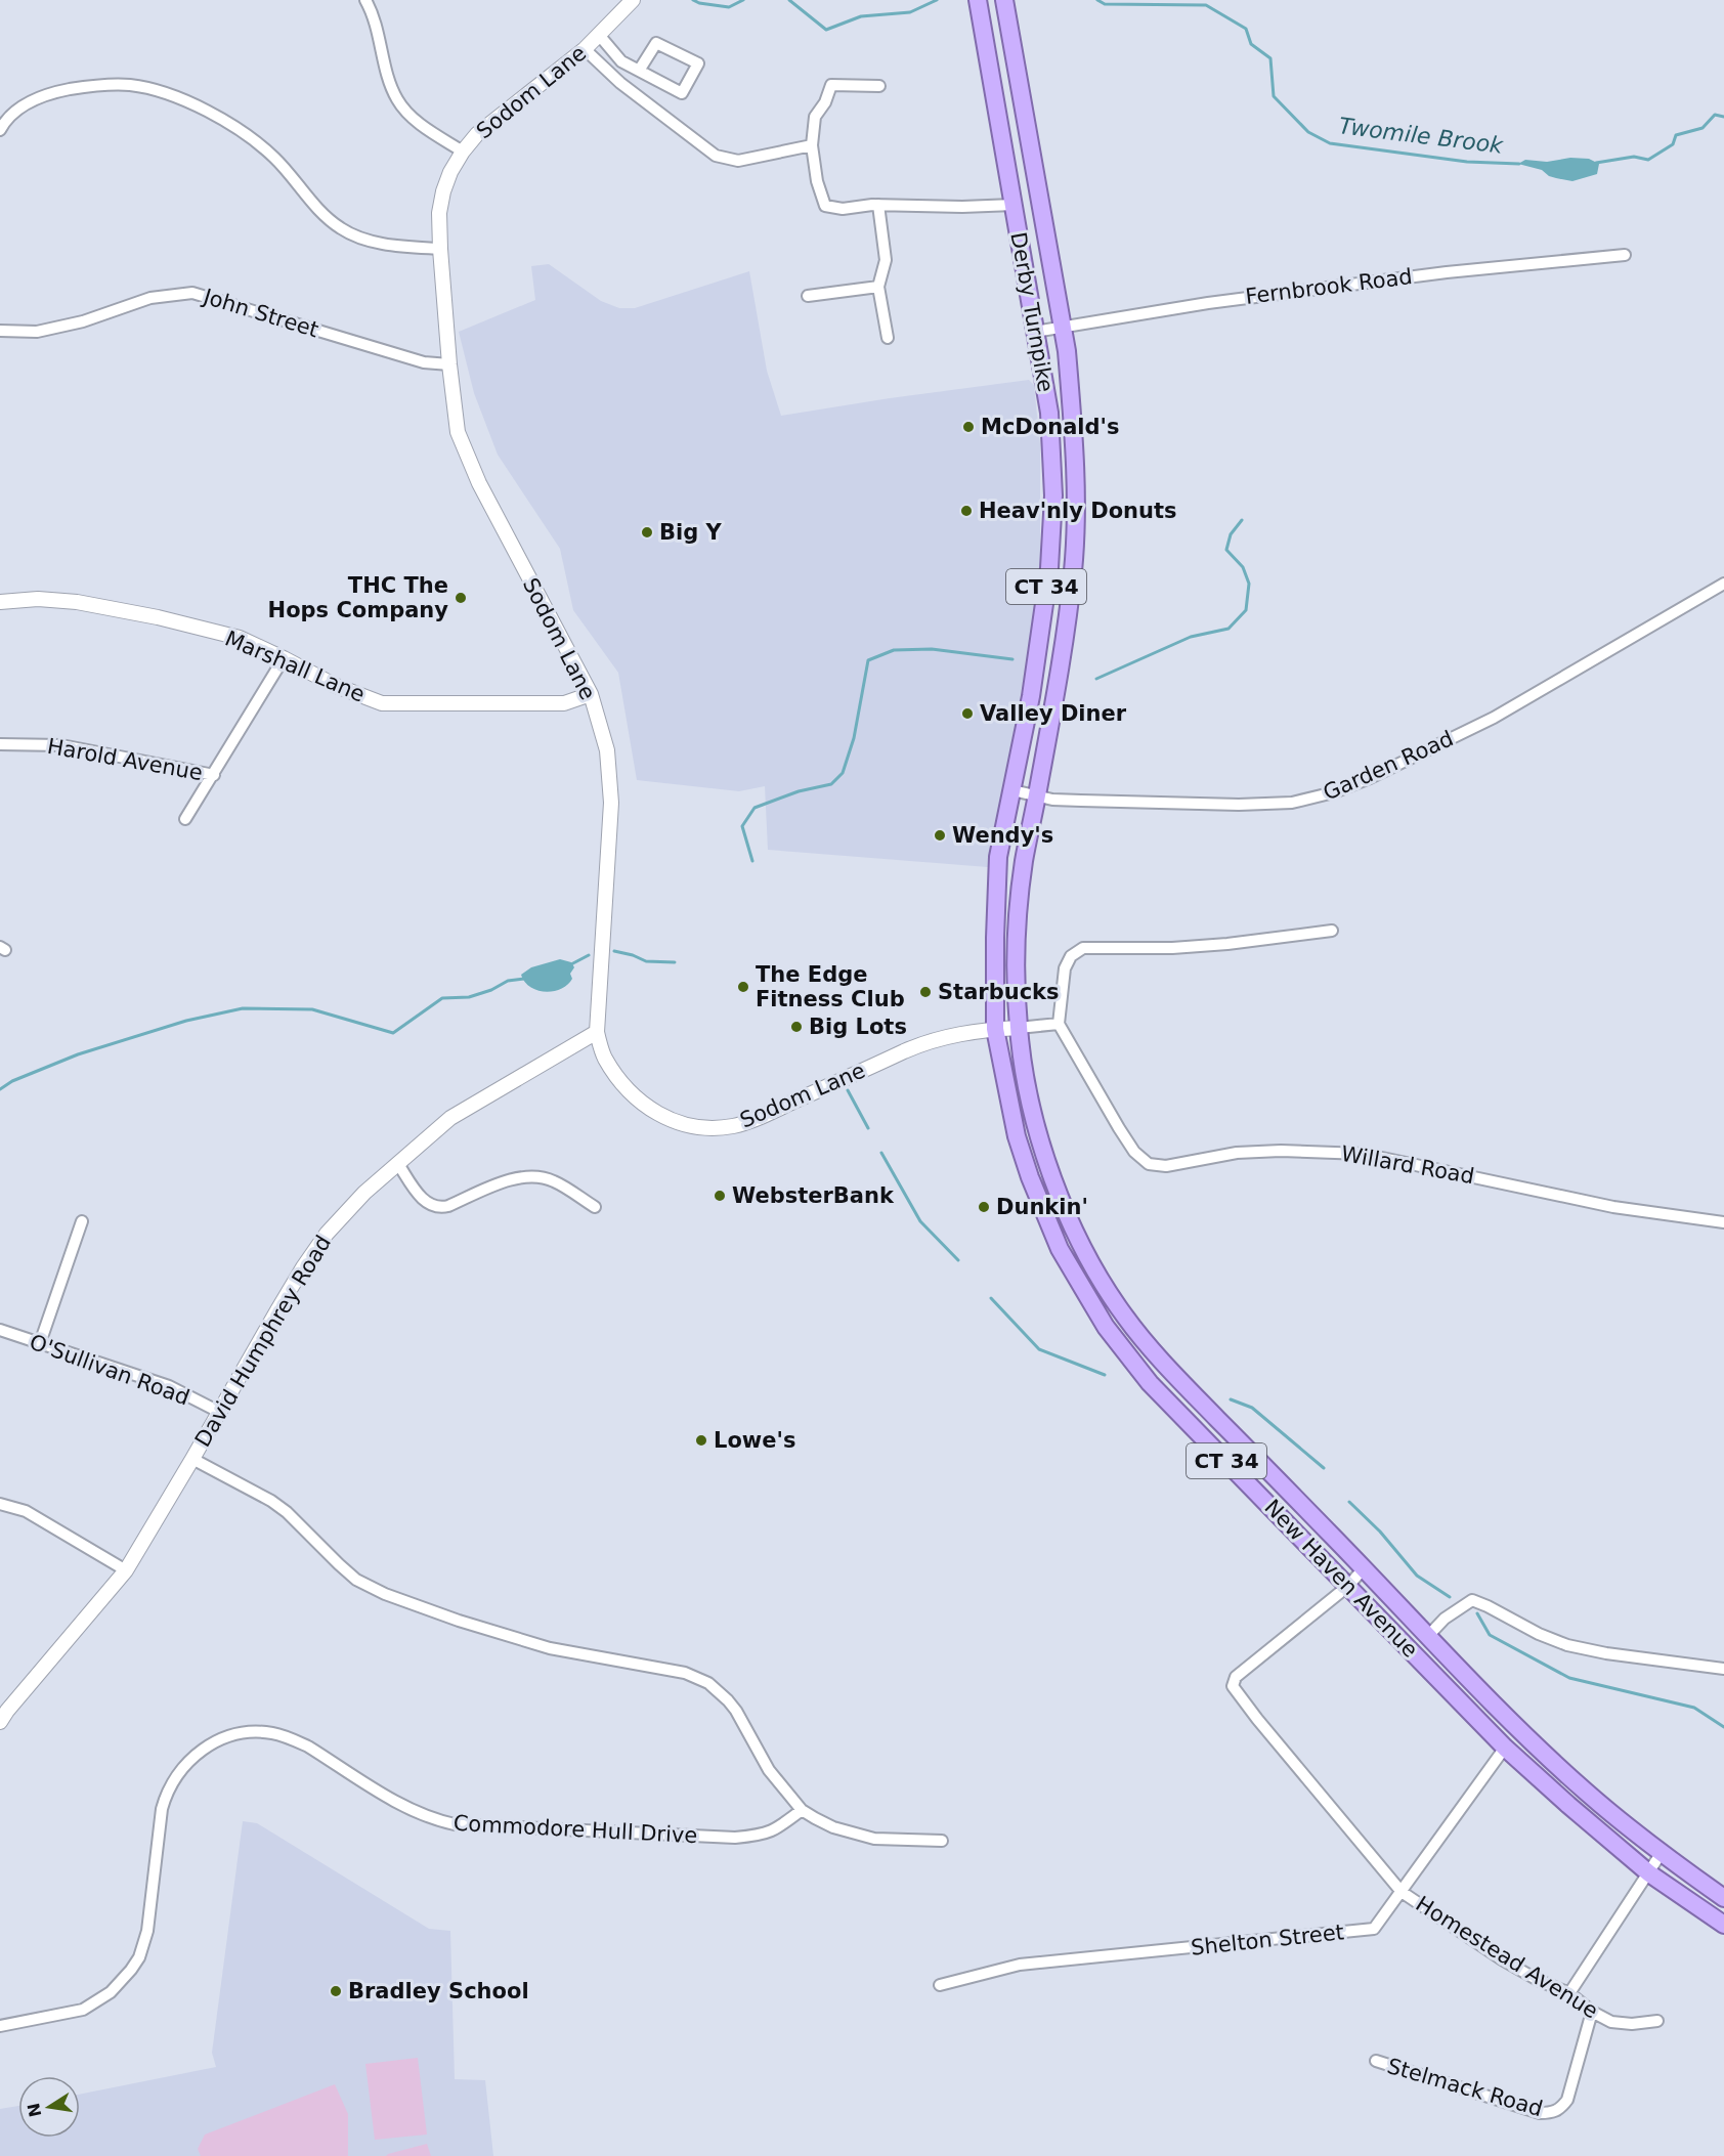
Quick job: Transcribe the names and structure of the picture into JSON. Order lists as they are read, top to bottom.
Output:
{
  "streets": {
    "highway": ["Derby Turnpike", "CT 34", "New Haven Avenue"],
    "street": [
      "Sodom Lane",
      "Fernbrook Road",
      "John Street",
      "Marshall Lane",
      "Harold Avenue",
      "Garden Road",
      "Willard Road",
      "David Humphrey Road",
      "O'Sullivan Road",
      "Commodore Hull Drive",
      "Shelton Street",
      "Homestead Avenue",
      "Stelmack Road"
    ]
  },
  "crossings": [
    ["Sodom Lane", "Derby Turnpike"],
    ["Sodom Lane", "John Street"],
    ["Sodom Lane", "Marshall Lane"],
    ["Sodom Lane", "David Humphrey Road"],
    ["Sodom Lane", "New Haven Avenue"],
    ["Fernbrook Road", "Derby Turnpike"],
    ["Derby Turnpike", "Garden Road"],
    ["Derby Turnpike", "New Haven Avenue"],
    ["David Humphrey Road", "O'Sullivan Road"],
    ["New Haven Avenue", "Shelton Street"],
    ["New Haven Avenue", "Homestead Avenue"],
    ["Shelton Street", "Homestead Avenue"],
    ["Homestead Avenue", "Stelmack Road"]
  ],
  "water": ["Twomile Brook"],
  "places": [
    "McDonald's",
    "Heav'nly Donuts",
    "Big Y",
    "THC The Hops Company",
    "Valley Diner",
    "Wendy's",
    "The Edge Fitness Club",
    "Starbucks",
    "Big Lots",
    "WebsterBank",
    "Dunkin'",
    "Lowe's",
    "Bradley School"
  ],
  "north": "left"
}
